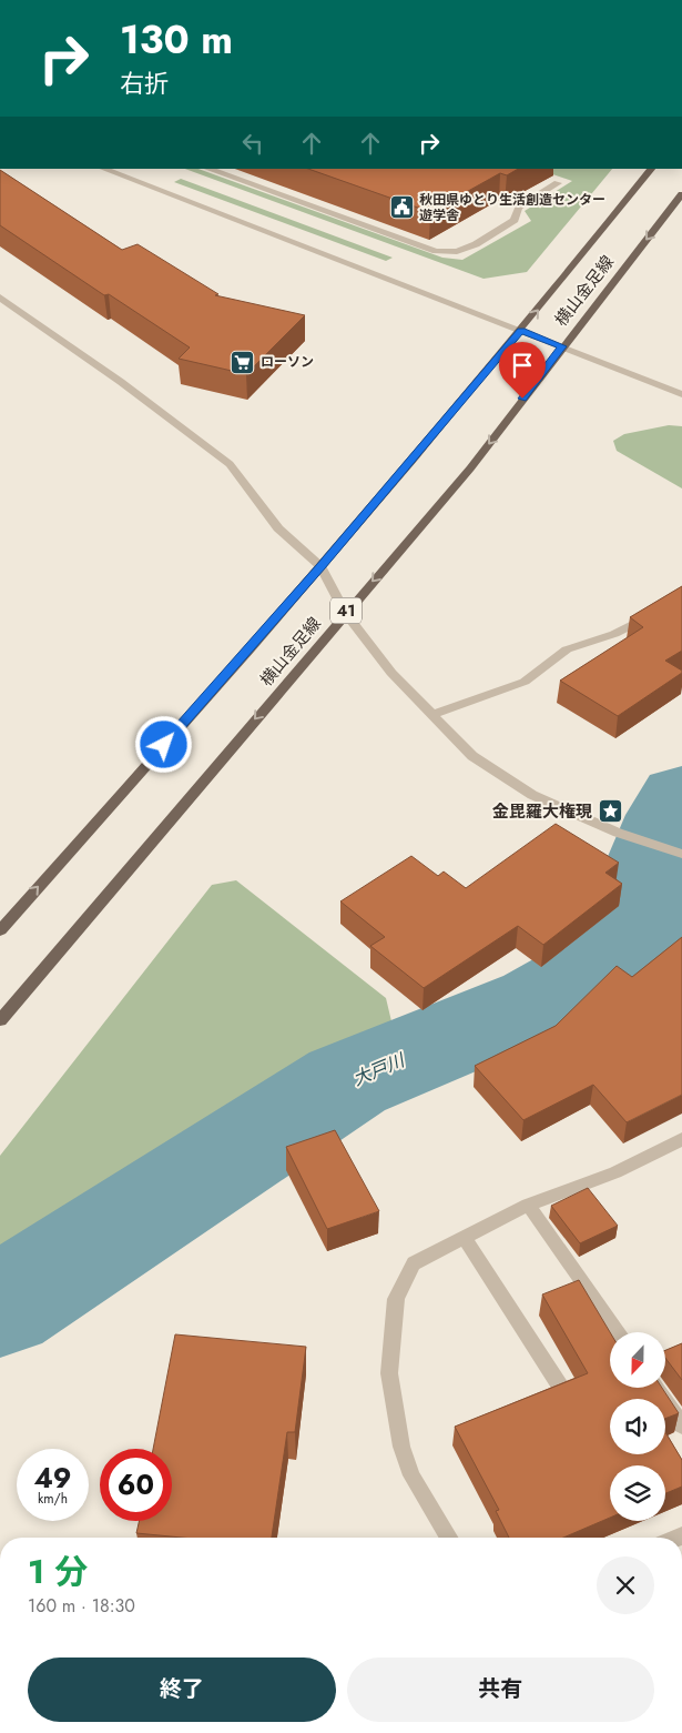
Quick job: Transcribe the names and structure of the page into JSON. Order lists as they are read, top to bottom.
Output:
{
  "streets": {
    "main road": ["横山金足線", "41"]
  },
  "water": ["大戸川"],
  "places": {
    "public building": ["秋田県ゆとり生活創造センター 遊学舎"],
    "supermarket": ["ローソン"],
    "place": ["金毘羅大権現"]
  },
  "north": "bottom",
  "page": {
    "turn": ["130 m", "右折"],
    "speed": "49 km/h",
    "limit": "60",
    "heading": ["1 分", "160 m · 18:30"],
    "buttons": ["終了", "共有"]
  }
}
